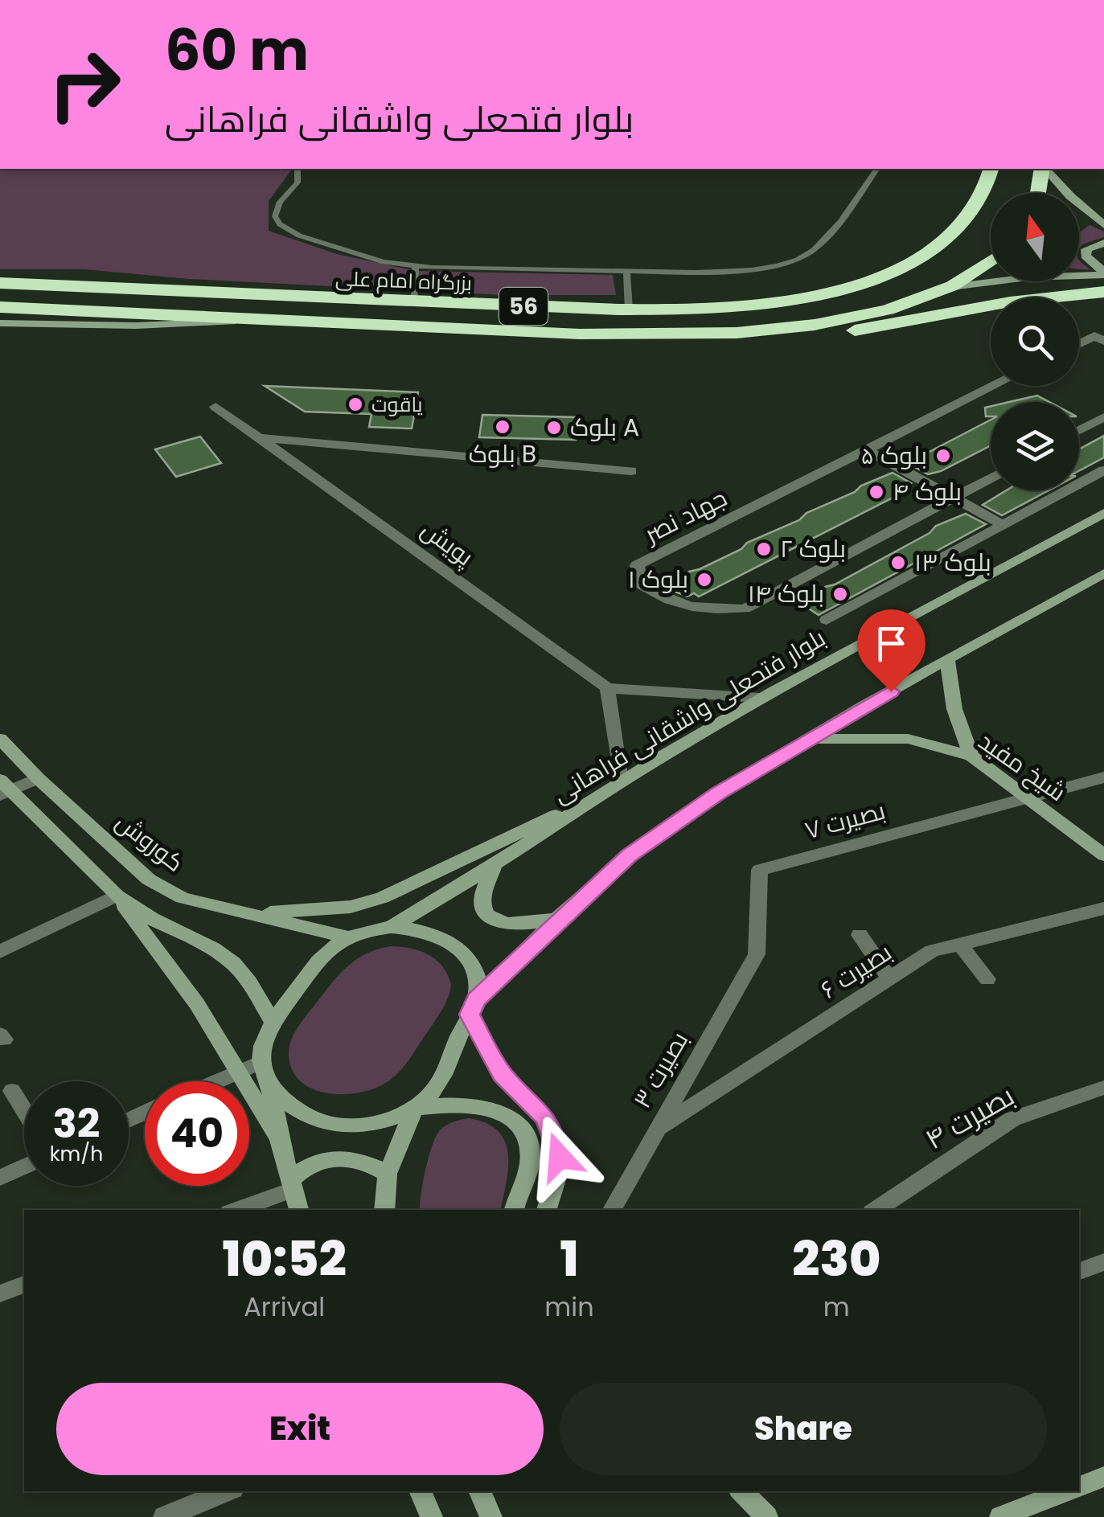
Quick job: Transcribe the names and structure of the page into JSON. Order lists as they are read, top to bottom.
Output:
{
  "streets": {
    "highway": ["بزرگراه امام علی", "56"],
    "main road": ["بلوار فتحعلی واشقانی فراهانی", "شیخ مفید", "کوروش"],
    "street": [
      "جهاد نصر",
      "پویش",
      "بصیرت ۷",
      "بصیرت ۶",
      "بصیرت ۳",
      "بصیرت ۴"
    ]
  },
  "crossings": [
    ["بلوار فتحعلی واشقانی فراهانی", "کوروش"],
    ["شیخ مفید", "بصیرت ۷"],
    ["بصیرت ۷", "بصیرت ۳"],
    ["بصیرت ۶", "بصیرت ۳"]
  ],
  "places": [
    "یاقوت",
    "بلوک B",
    "بلوک A",
    "بلوک ۵",
    "بلوک ۴",
    "بلوک ۲",
    "بلوک ۱۳",
    "بلوک ۱",
    "بلوک ۱۴"
  ],
  "north": "top",
  "page": {
    "turn": ["60 m", "بلوار فتحعلی واشقانی فراهانی"],
    "speed": "32 km/h",
    "limit": "40",
    "eta": [
      "10:52",
      "Arrival",
      "1",
      "min",
      "230",
      "m"
    ],
    "buttons": ["Exit", "Share"]
  }
}
